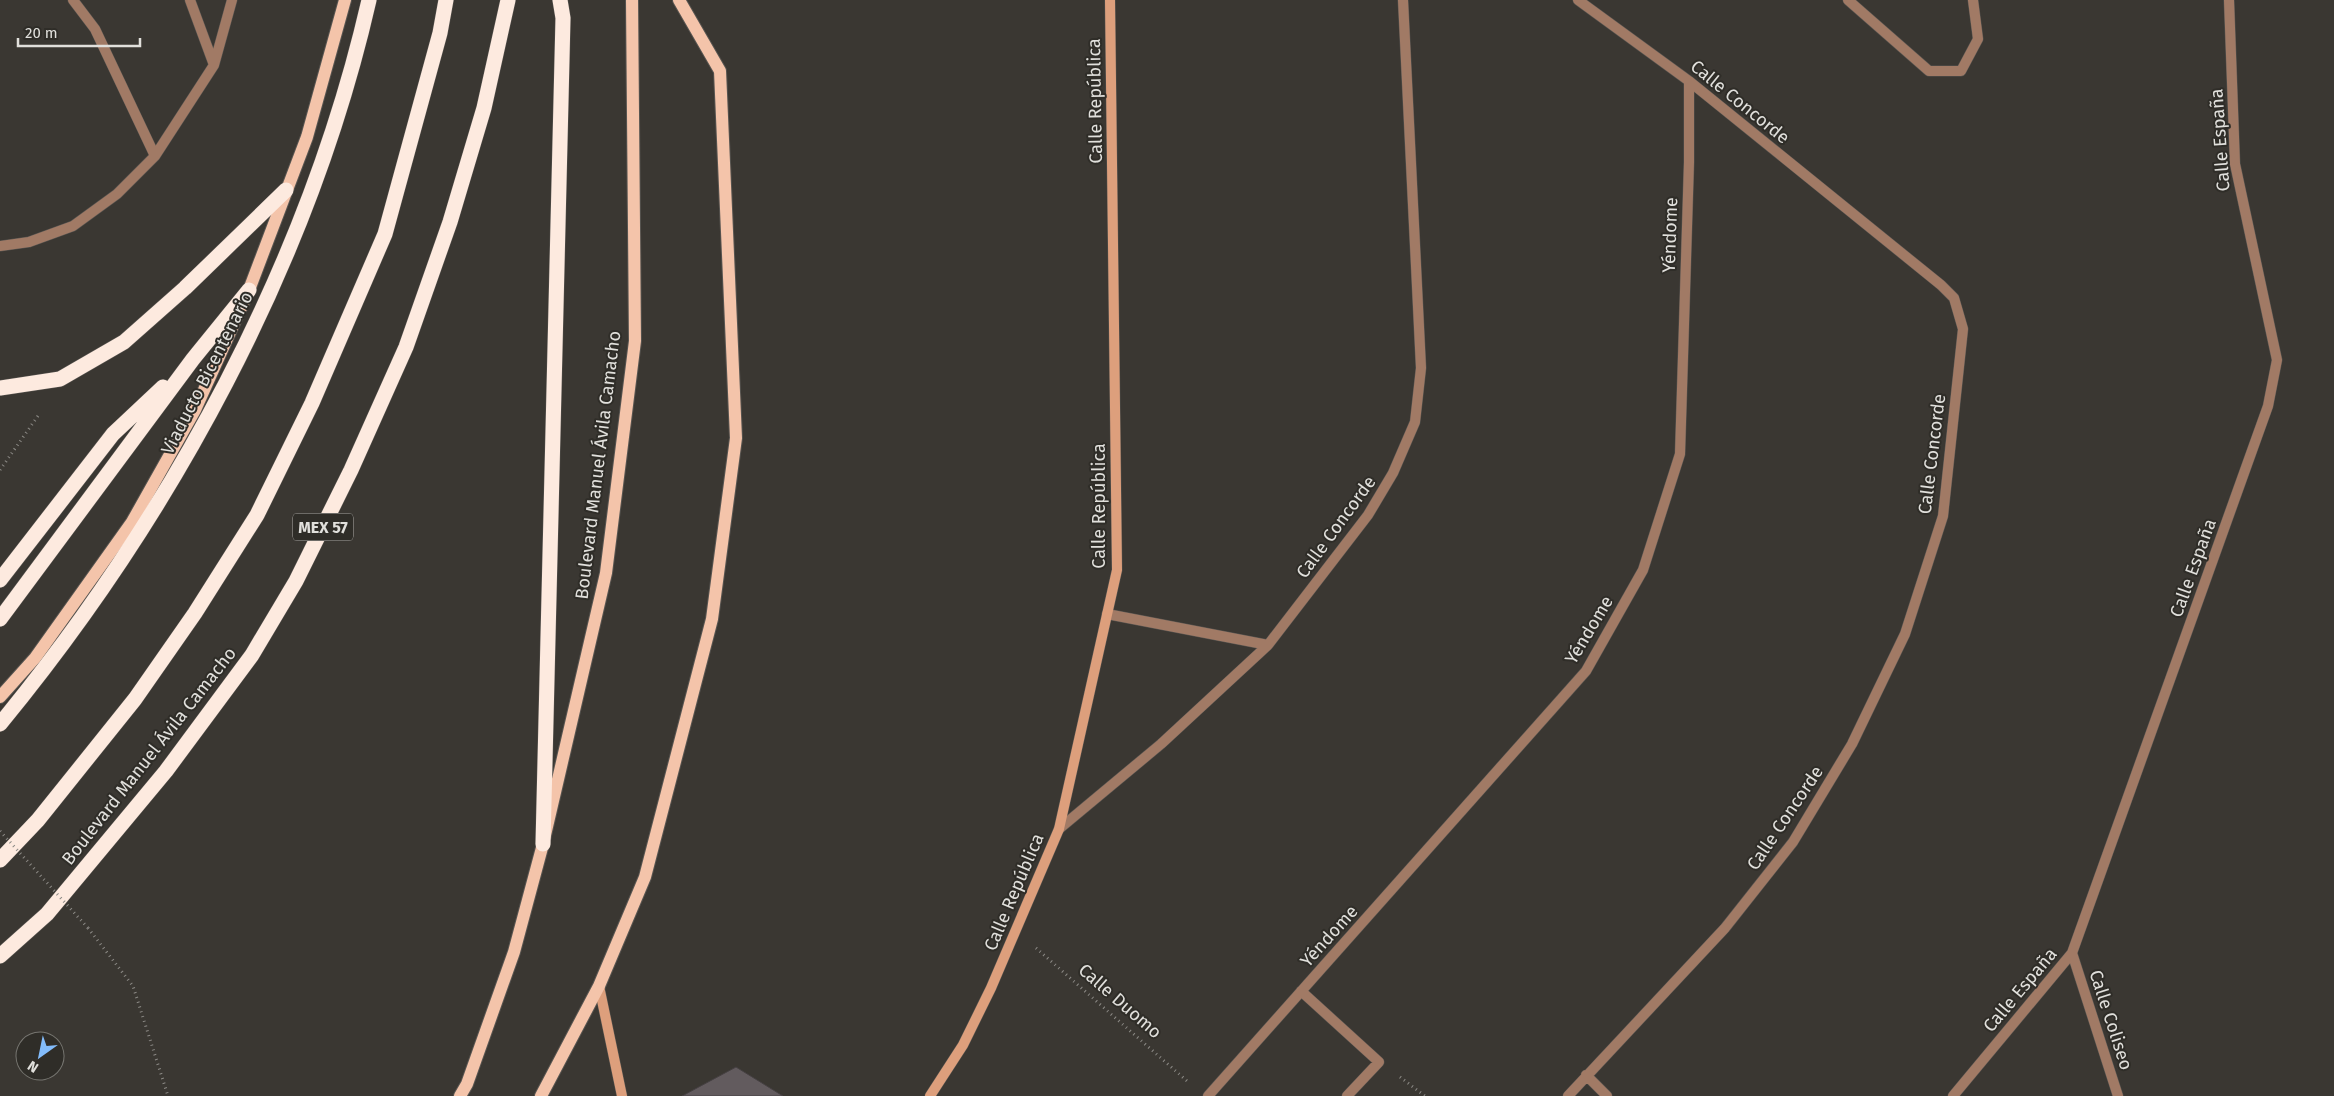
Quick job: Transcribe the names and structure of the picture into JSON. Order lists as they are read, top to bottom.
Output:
{
  "streets": {
    "highway": ["Viaducto Bicentenario", "Boulevard Manuel Ávila Camacho", "MEX 57"],
    "street": [
      "Calle República",
      "Calle Concorde",
      "Calle España",
      "Yéndome",
      "Calle Coliseo"
    ],
    "path": ["Calle Duomo"]
  },
  "crossings": [
    ["Calle República", "Calle Concorde"],
    ["Calle República", "Calle Duomo"],
    ["Calle Concorde", "Yéndome"],
    ["Calle España", "Calle Coliseo"]
  ],
  "scale_bar": "20 m",
  "north": "bottom left"
}
